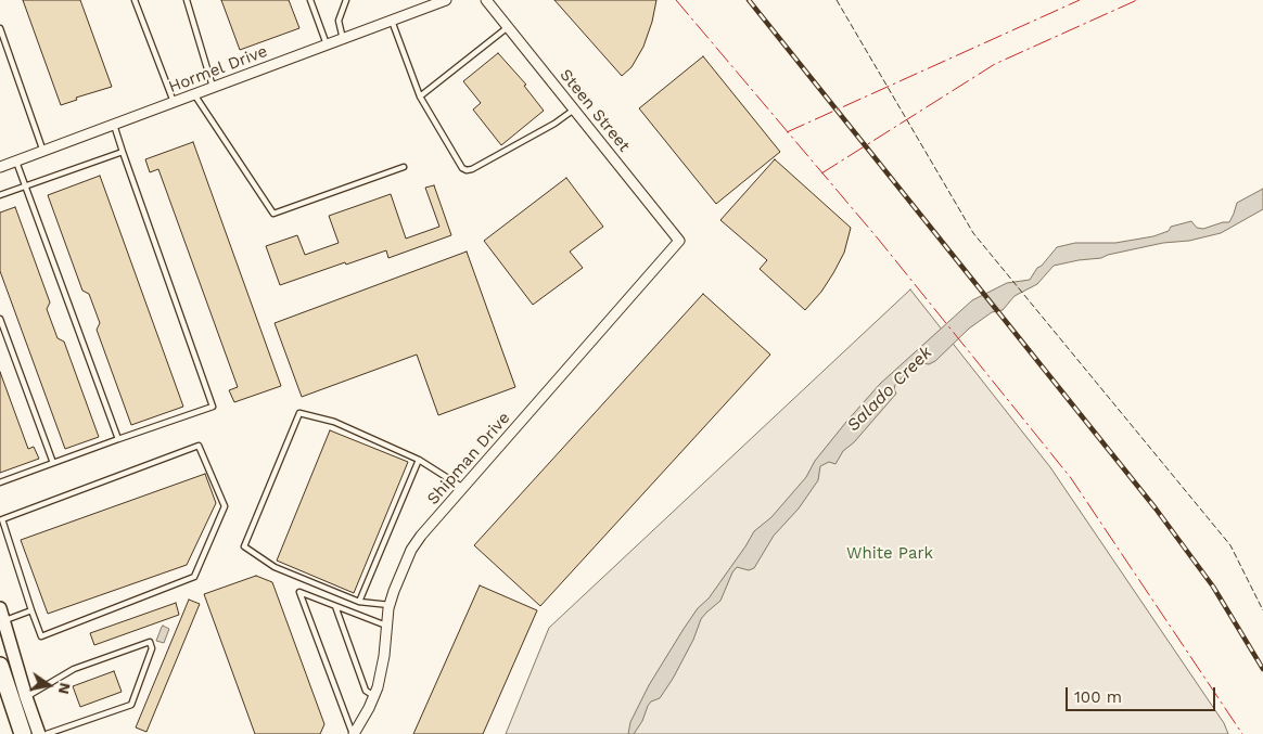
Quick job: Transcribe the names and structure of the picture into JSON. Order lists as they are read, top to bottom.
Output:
{
  "streets": {
    "street": ["Hormel Drive", "Steen Street", "Shipman Drive"]
  },
  "crossings": [
    ["Steen Street", "Shipman Drive"]
  ],
  "water": ["Salado Creek"],
  "parks": ["White Park"],
  "scale_bar": "100 m",
  "north": "right"
}
